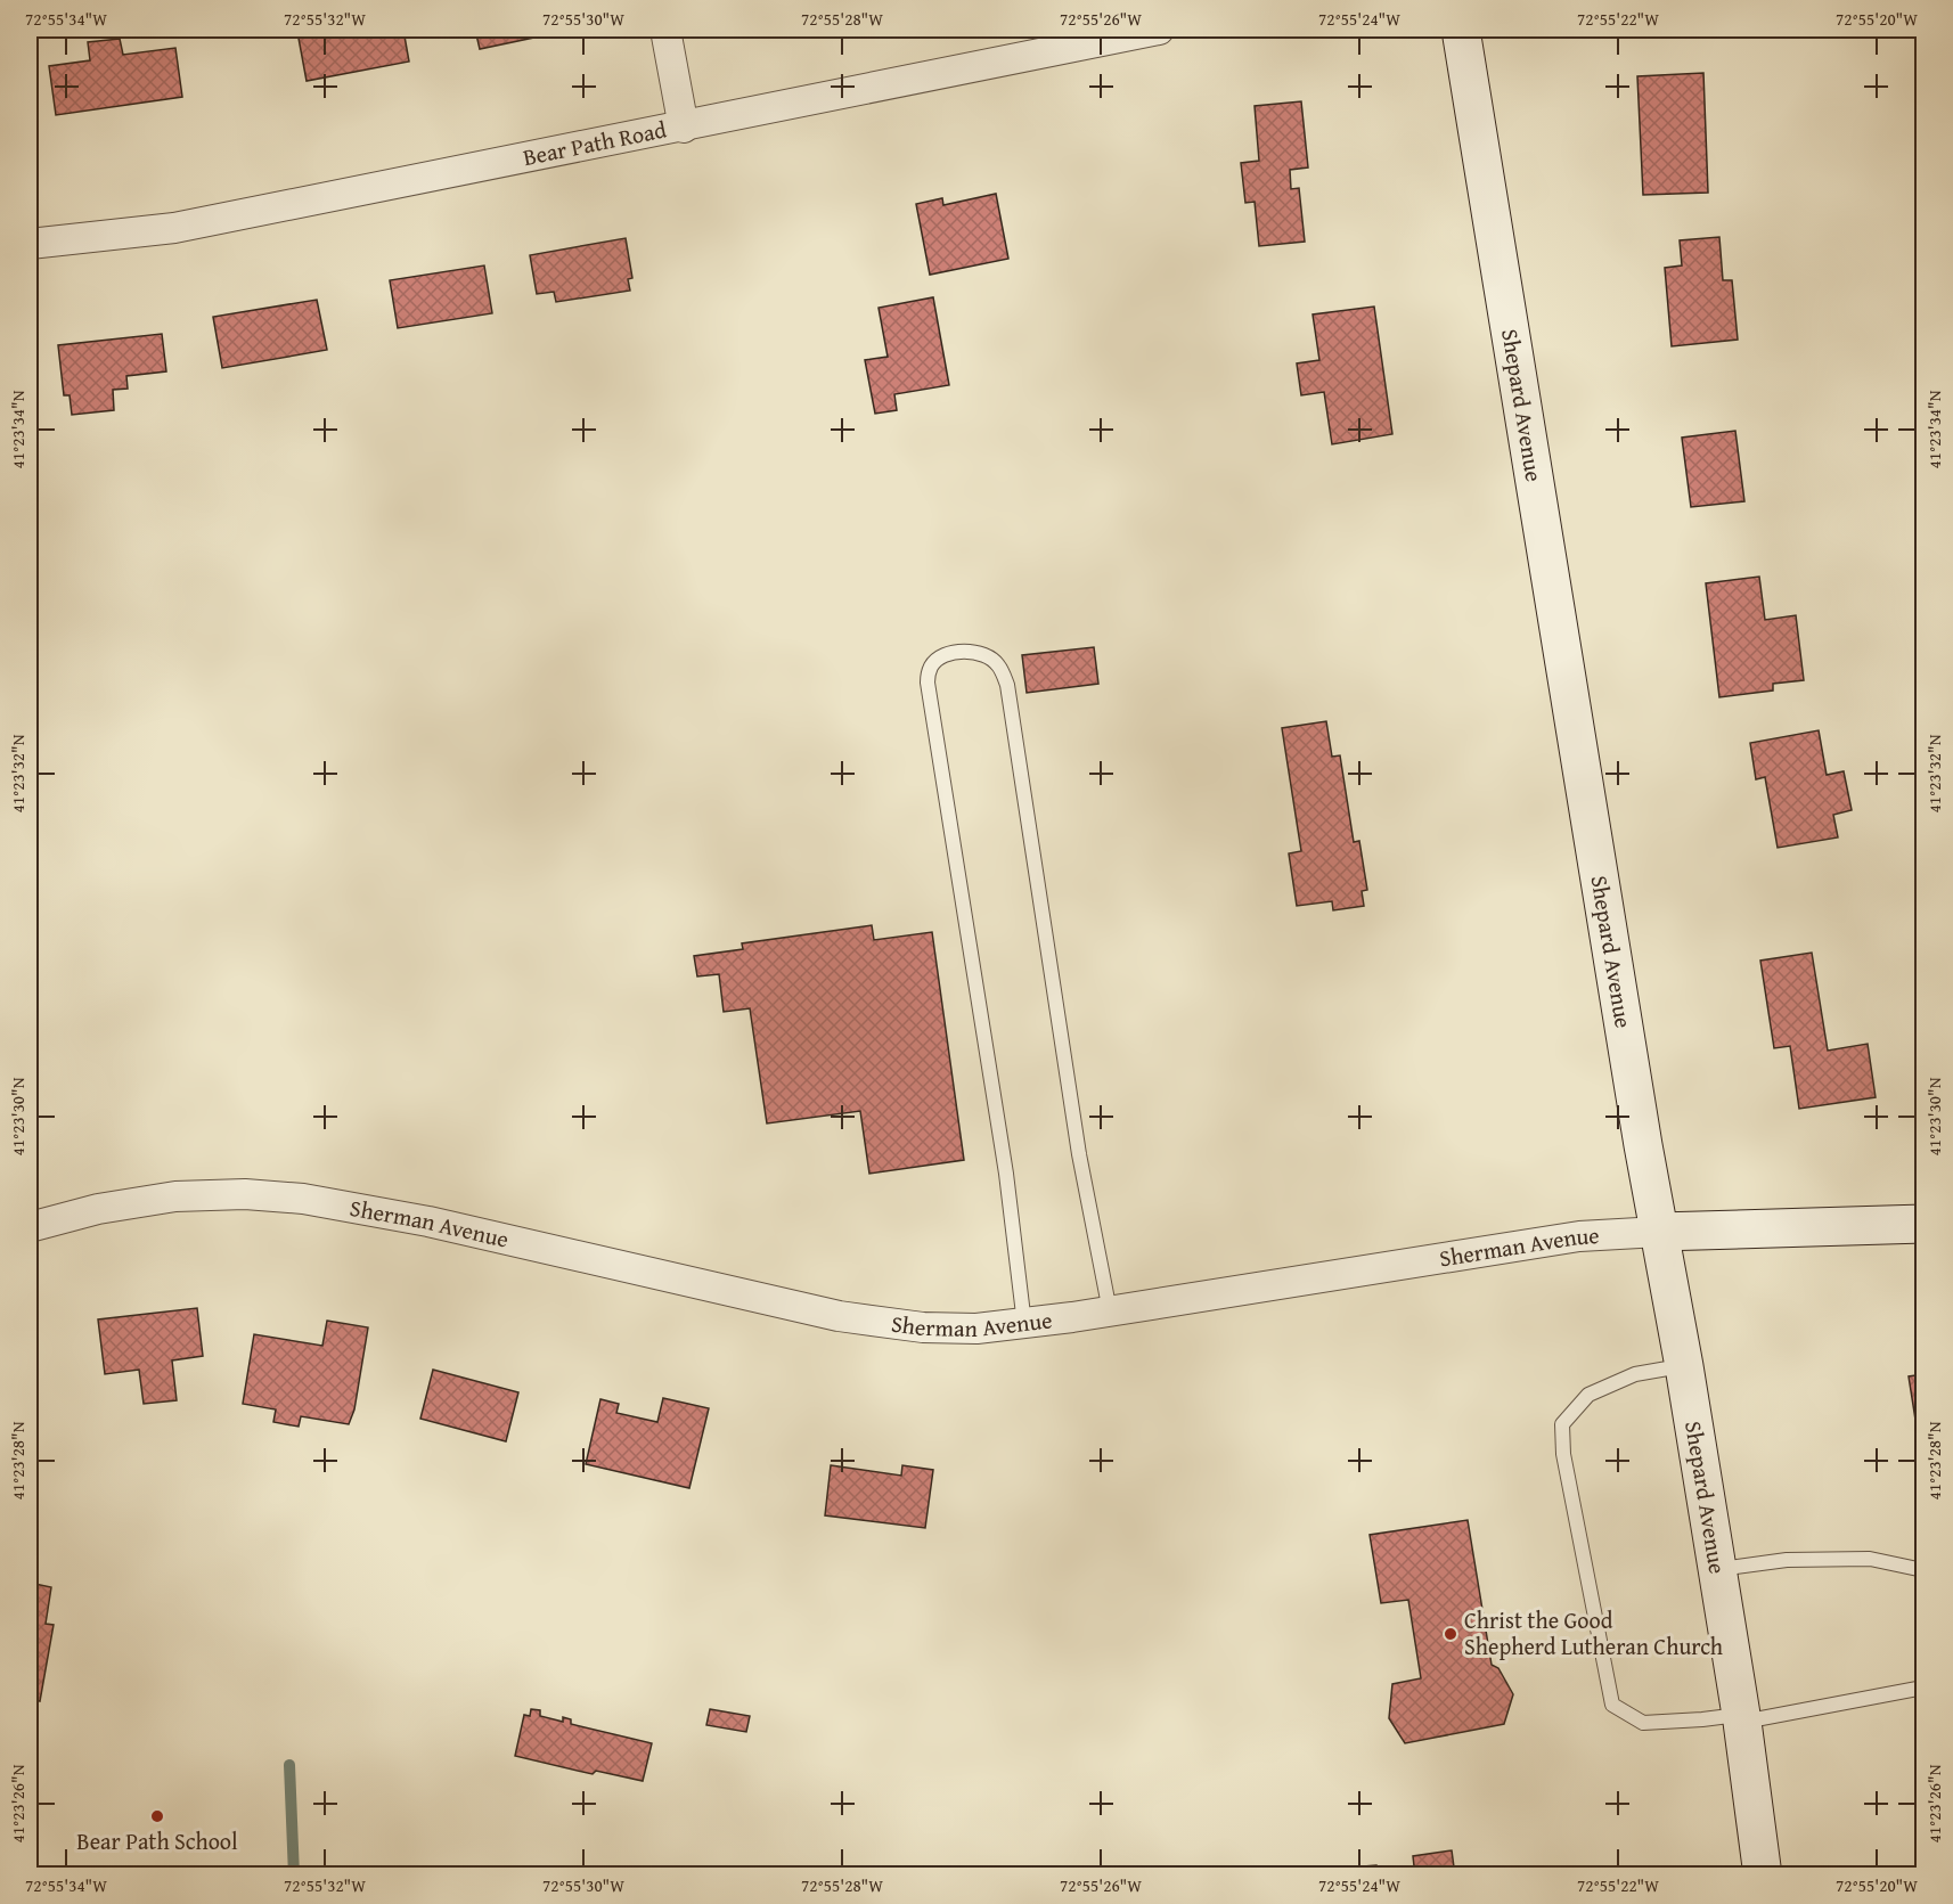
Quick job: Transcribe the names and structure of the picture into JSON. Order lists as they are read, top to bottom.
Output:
{
  "streets": {
    "main road": ["Shepard Avenue", "Sherman Avenue"],
    "street": ["Bear Path Road"]
  },
  "crossings": [
    ["Shepard Avenue", "Sherman Avenue"]
  ],
  "places": ["Christ the Good Shepherd Lutheran Church", "Bear Path School"],
  "coordinates": [
    "72°55'34\"W",
    "72°55'32\"W",
    "72°55'30\"W",
    "72°55'28\"W",
    "72°55'26\"W",
    "72°55'24\"W",
    "72°55'22\"W",
    "72°55'20\"W",
    "41°23'34\"N",
    "41°23'32\"N",
    "41°23'30\"N",
    "41°23'28\"N",
    "41°23'26\"N"
  ]
}
